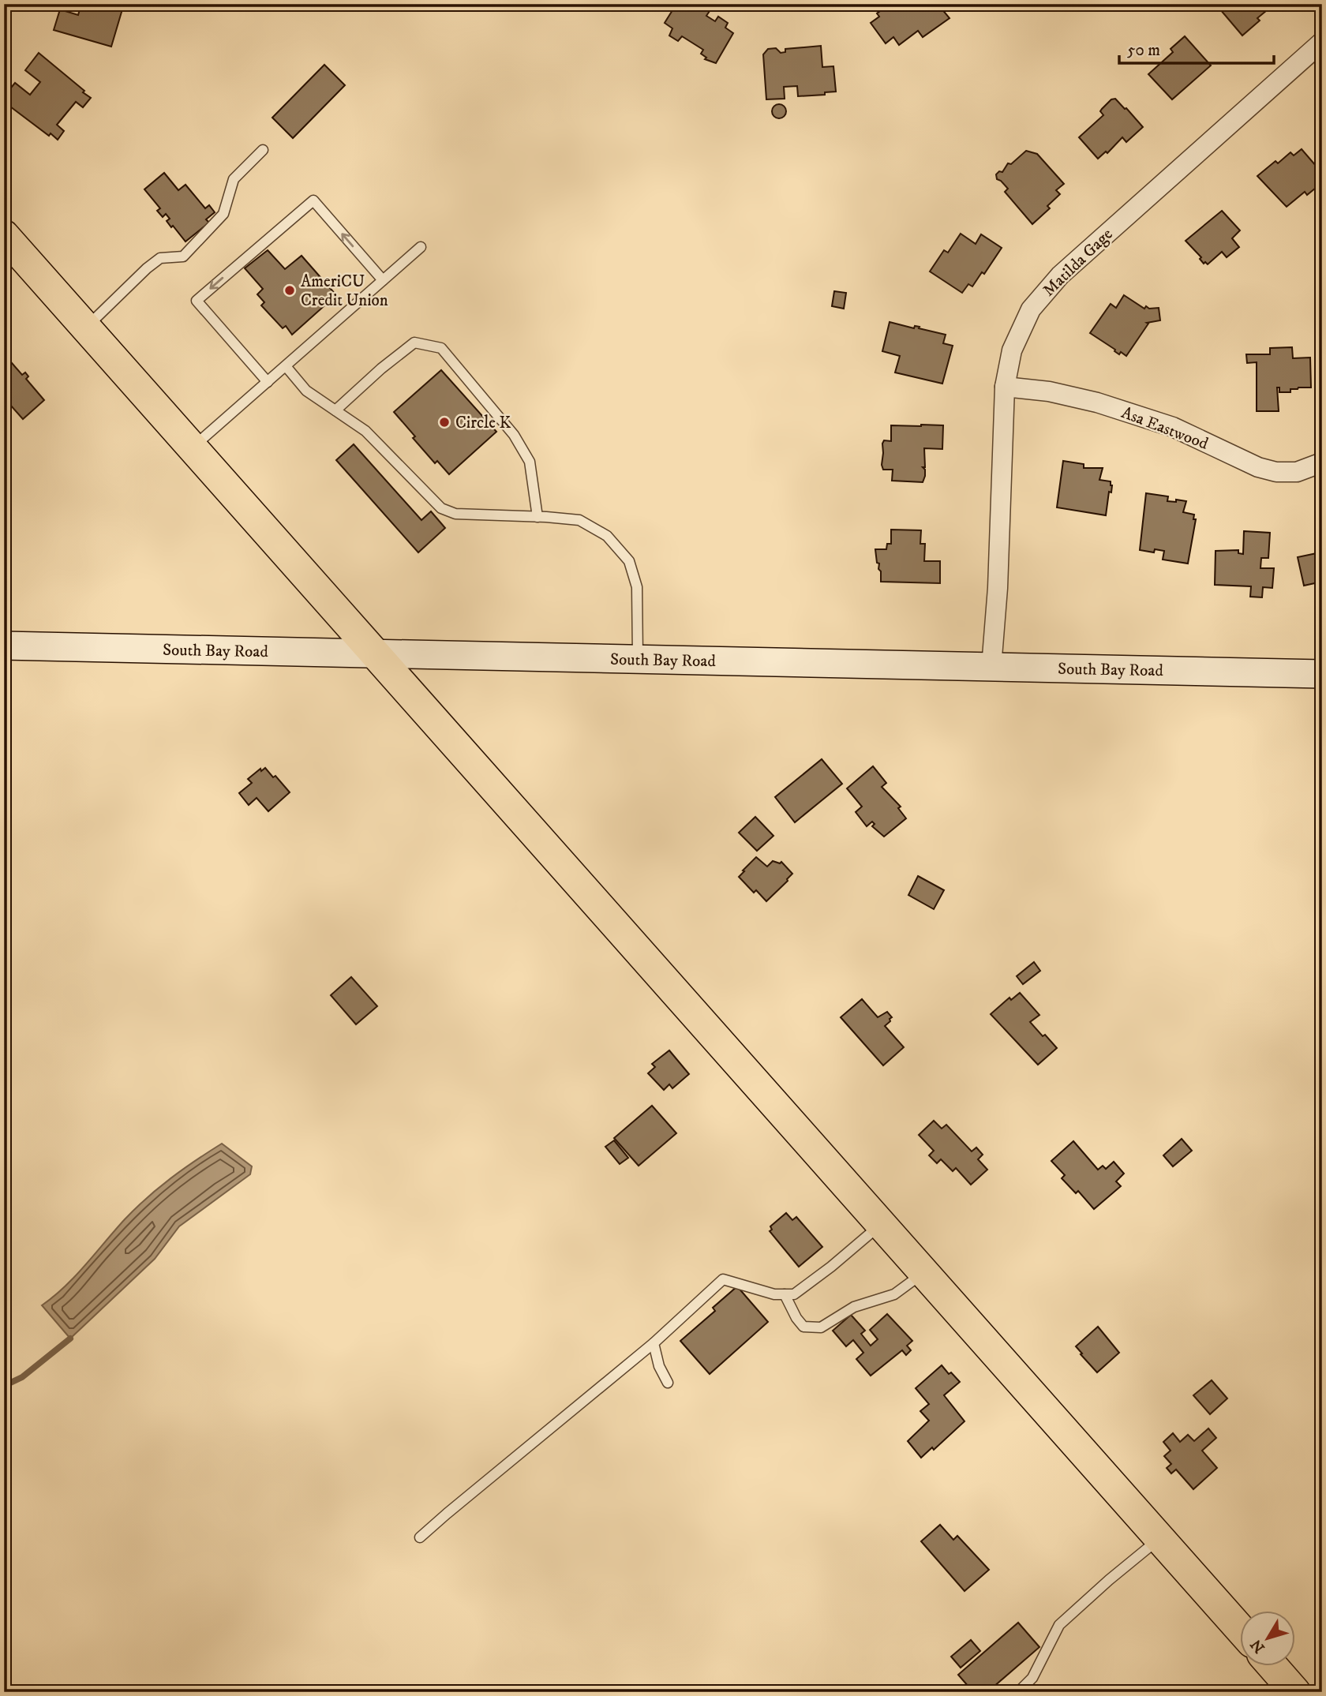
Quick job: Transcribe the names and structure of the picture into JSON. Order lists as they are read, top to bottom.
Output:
{
  "streets": {
    "street": ["Matilda Gage", "Asa Eastwood", "South Bay Road"]
  },
  "crossings": [
    ["Matilda Gage", "Asa Eastwood"],
    ["Matilda Gage", "South Bay Road"]
  ],
  "places": ["AmeriCU Credit Union", "Circle K"],
  "scale_bar": "50 m",
  "north": "bottom left"
}
